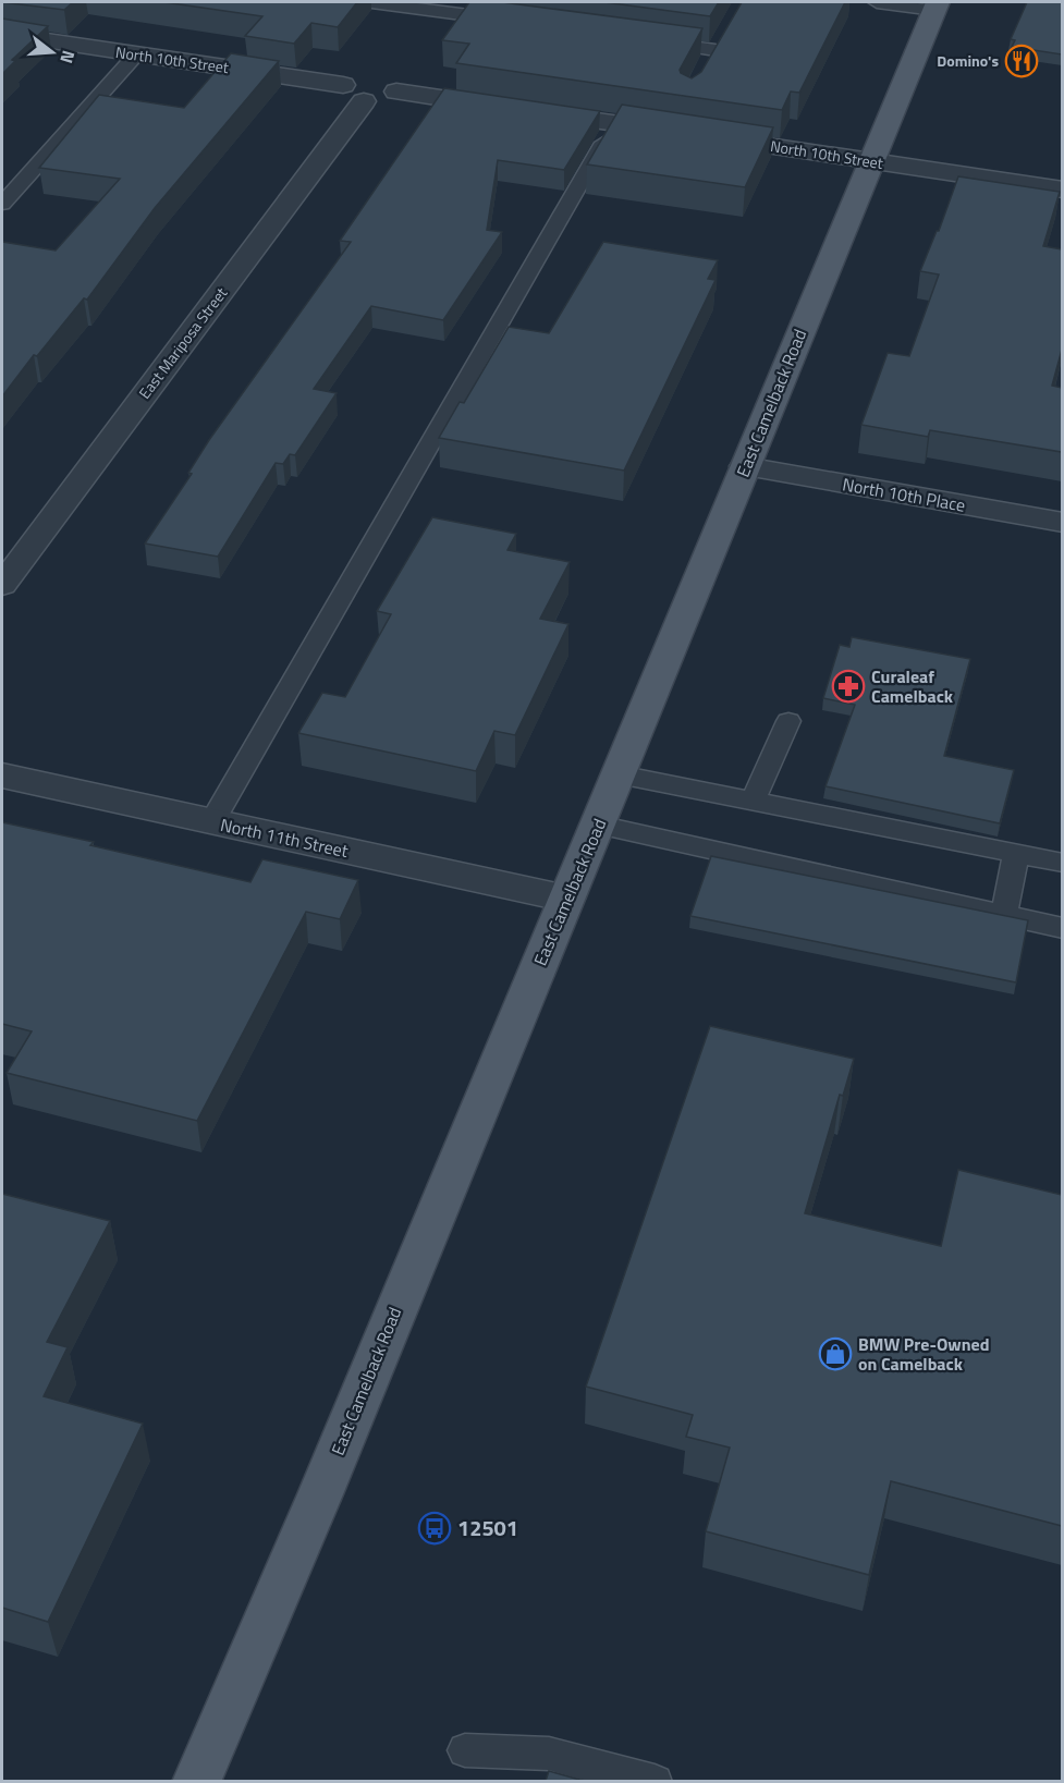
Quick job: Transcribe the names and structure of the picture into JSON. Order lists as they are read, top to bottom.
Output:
{
  "streets": {
    "main road": ["East Camelback Road"],
    "street": [
      "North 10th Street",
      "East Mariposa Street",
      "North 10th Place",
      "North 11th Street"
    ]
  },
  "crossings": [
    ["North 10th Street", "East Mariposa Street"],
    ["North 10th Street", "East Camelback Road"],
    ["East Camelback Road", "North 10th Place"],
    ["East Camelback Road", "North 11th Street"]
  ],
  "places": {
    "restaurant": ["Domino's"],
    "pharmacy": ["Curaleaf Camelback"],
    "shop": ["BMW Pre-Owned on Camelback"],
    "bus stop": ["12501"]
  },
  "north": "right"
}
